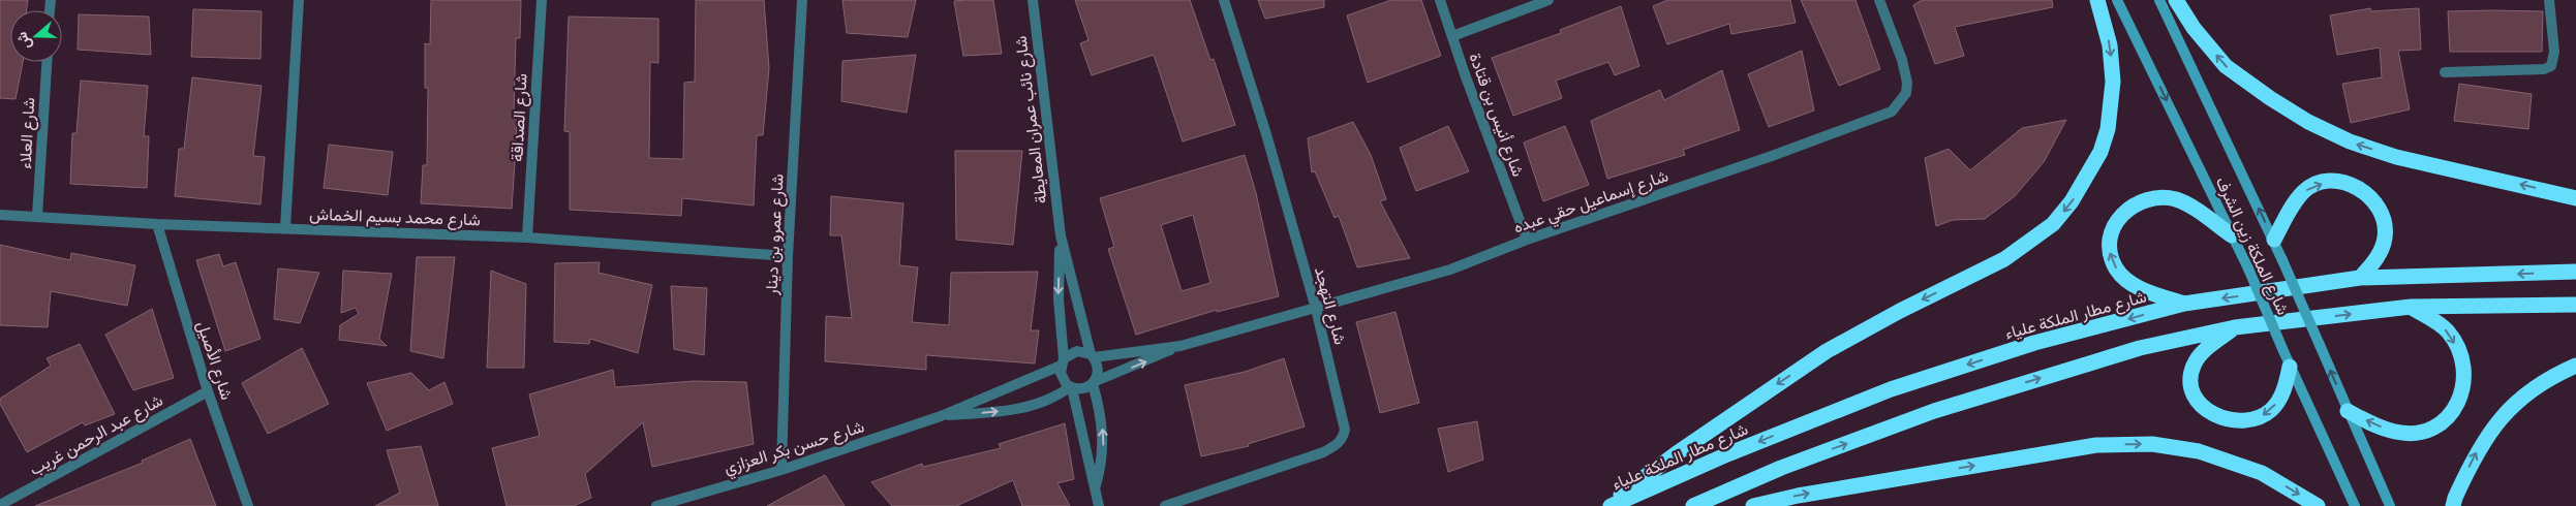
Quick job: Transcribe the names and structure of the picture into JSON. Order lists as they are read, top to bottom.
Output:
{
  "streets": {
    "highway": ["شارع مطار الملكة علياء"],
    "main road": ["شارع الملكة زين الشرف"],
    "street": [
      "شارع أنيس بن قتادة",
      "شارع الصداقة",
      "شارع نائب عمران المعايطة",
      "شارع العلاء",
      "شارع إسماعيل حقي عبده",
      "شارع محمد بسيم الخماش",
      "شارع عمرو بن دينار",
      "شارع التهجد",
      "شارع الأصيل",
      "شارع عبد الرحمن غريب",
      "شارع حسن بكر العزازي"
    ]
  },
  "crossings": [
    ["شارع أنيس بن قتادة", "شارع إسماعيل حقي عبده"],
    ["شارع الصداقة", "شارع محمد بسيم الخماش"],
    ["شارع نائب عمران المعايطة", "شارع إسماعيل حقي عبده"],
    ["شارع نائب عمران المعايطة", "شارع حسن بكر العزازي"],
    ["شارع العلاء", "شارع محمد بسيم الخماش"],
    ["شارع إسماعيل حقي عبده", "شارع التهجد"],
    ["شارع إسماعيل حقي عبده", "شارع حسن بكر العزازي"],
    ["شارع محمد بسيم الخماش", "شارع عمرو بن دينار"],
    ["شارع محمد بسيم الخماش", "شارع الأصيل"],
    ["شارع عمرو بن دينار", "شارع حسن بكر العزازي"],
    ["شارع الأصيل", "شارع عبد الرحمن غريب"]
  ],
  "north": "left"
}
